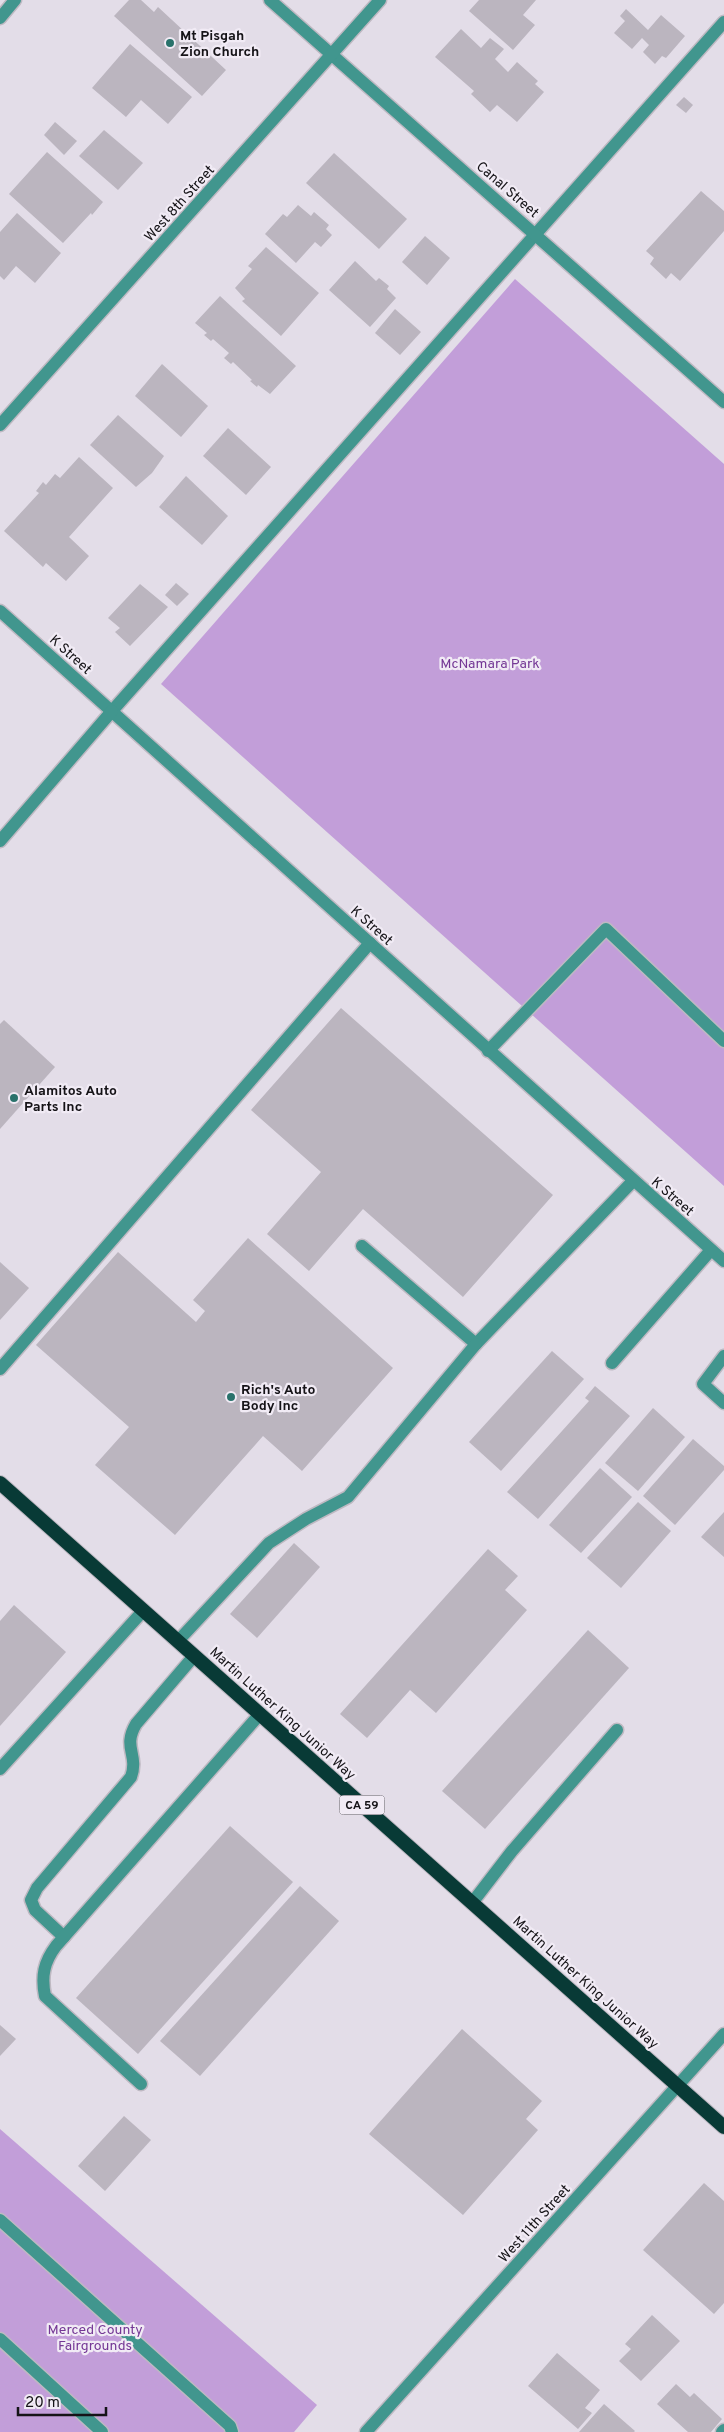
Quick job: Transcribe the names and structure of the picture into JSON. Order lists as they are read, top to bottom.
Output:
{
  "streets": {
    "highway": ["Martin Luther King Junior Way", "CA 59"],
    "street": [
      "Canal Street",
      "West 8th Street",
      "K Street",
      "West 11th Street"
    ]
  },
  "crossings": [
    ["Canal Street", "West 8th Street"],
    ["Martin Luther King Junior Way", "West 11th Street"]
  ],
  "parks": ["McNamara Park", "Merced County Fairgrounds"],
  "places": ["Mt Pisgah Zion Church", "Alamitos Auto Parts Inc", "Rich's Auto Body Inc"],
  "scale_bar": "20 m"
}
